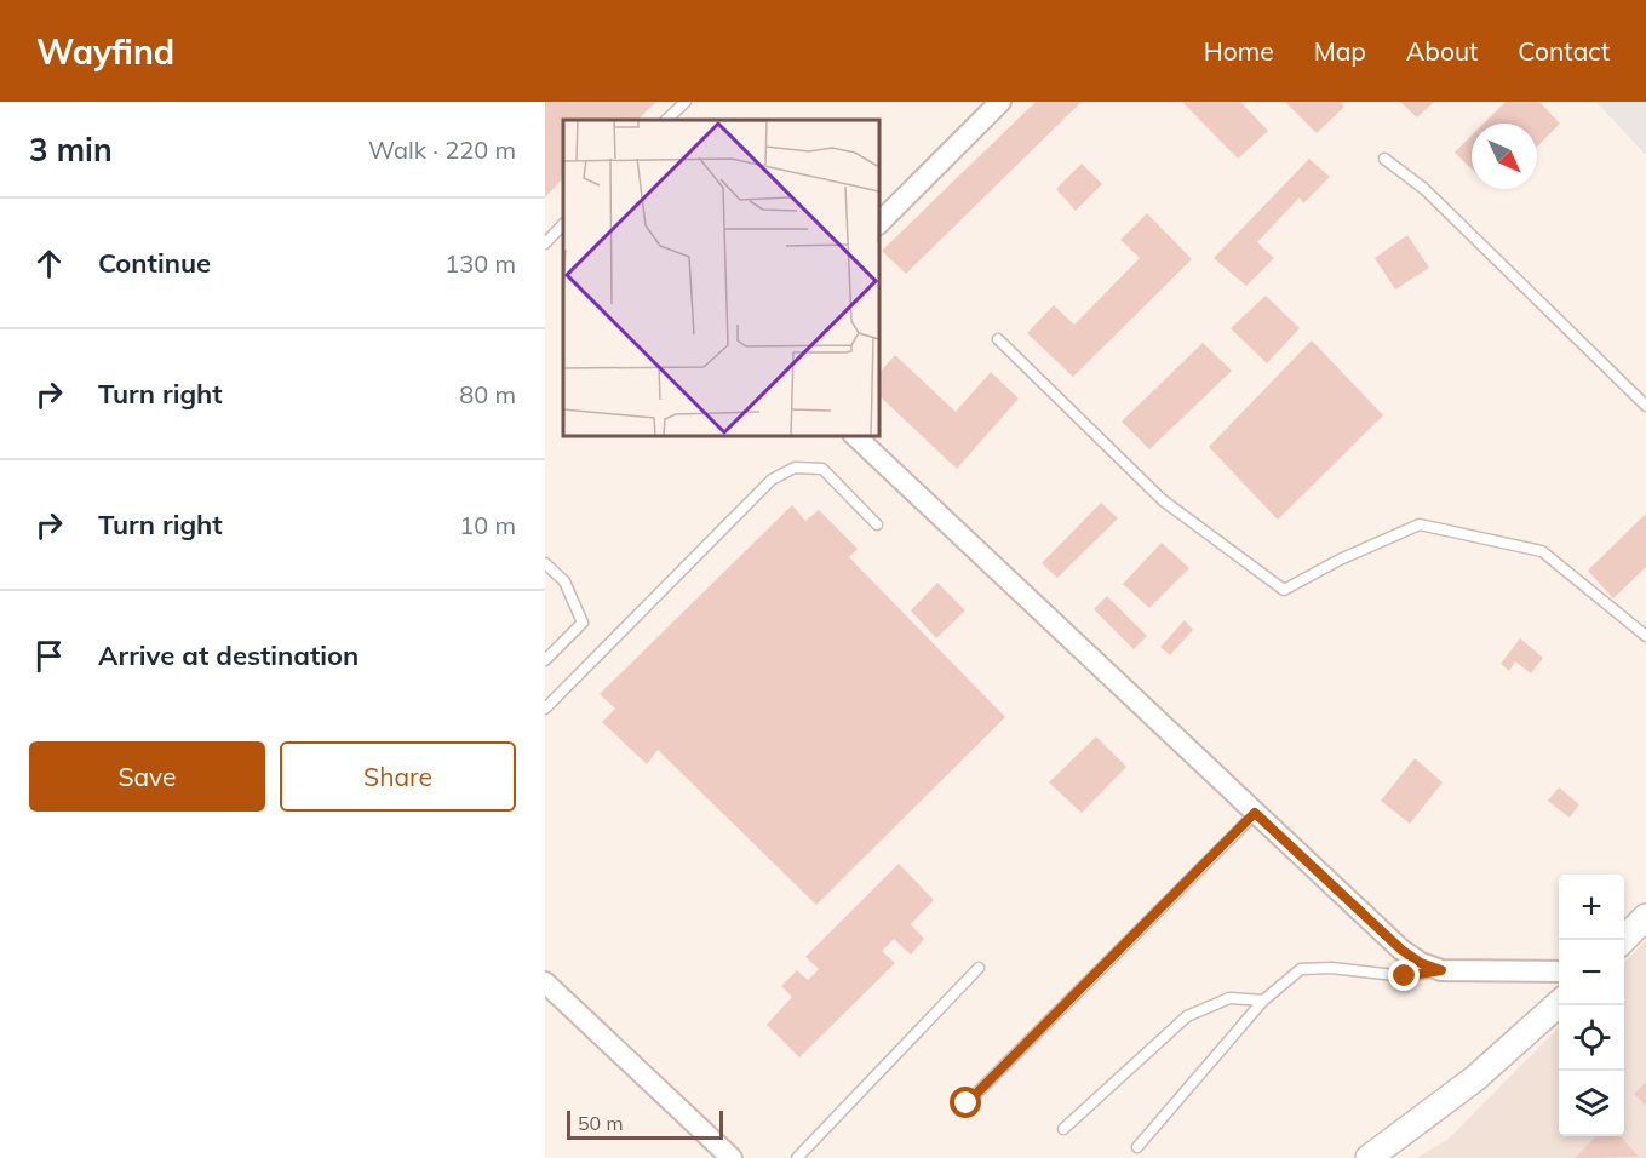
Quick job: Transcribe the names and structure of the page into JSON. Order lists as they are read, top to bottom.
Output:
{
  "scale_bar": "50 m",
  "north": "bottom right",
  "page": {
    "header": "Wayfind",
    "nav": [
      "Home",
      "Map",
      "About",
      "Contact"
    ],
    "heading": ["3 min", "Walk · 220 m"],
    "list": [
      ["Continue", "130 m"],
      ["Turn right", "80 m"],
      ["Turn right", "10 m"],
      "Arrive at destination"
    ],
    "buttons": ["Save", "Share"],
    "map_buttons": ["+", "−"],
    "scale": "50 m"
  }
}
